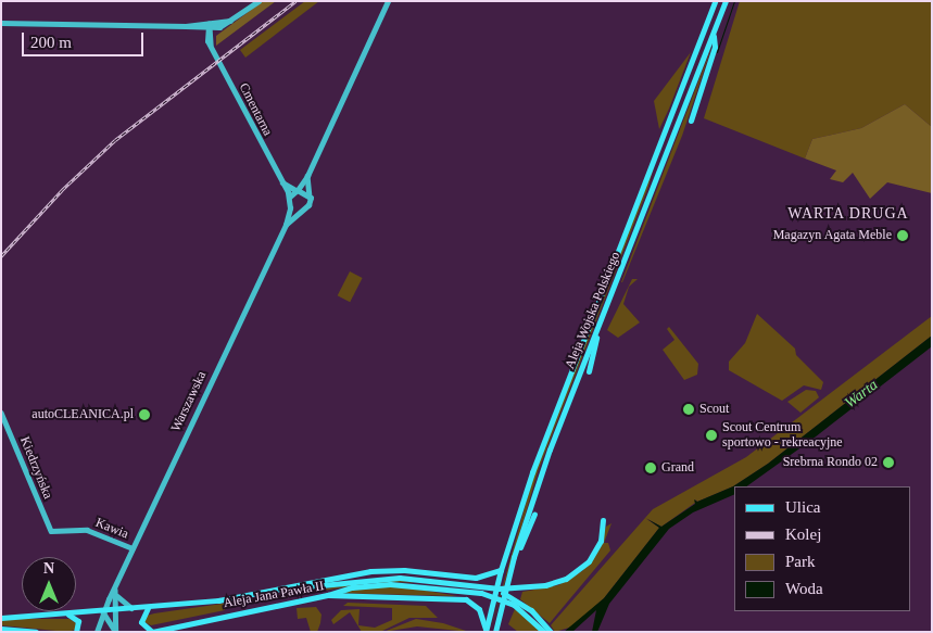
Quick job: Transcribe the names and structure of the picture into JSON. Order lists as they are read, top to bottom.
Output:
{
  "streets": {
    "main road": ["Aleja Wojska Polskiego", "Aleja Jana Pawła II"],
    "street": [
      "Cmentarna",
      "Warszawska",
      "Kiedrzyńska",
      "Kawia"
    ]
  },
  "crossings": [
    ["Cmentarna", "Warszawska"],
    ["Aleja Wojska Polskiego", "Aleja Jana Pawła II"],
    ["Warszawska", "Kawia"],
    ["Warszawska", "Aleja Jana Pawła II"],
    ["Kiedrzyńska", "Kawia"]
  ],
  "districts": ["WARTA DRUGA"],
  "water": ["Warta"],
  "places": [
    "Magazyn Agata Meble",
    "Scout",
    "autoCLEANICA.pl",
    "Scout Centrum sportowo - rekreacyjne",
    "Srebrna Rondo 02",
    "Grand"
  ],
  "legend": [
    "Ulica",
    "Kolej",
    "Park",
    "Woda"
  ],
  "scale_bar": "200 m",
  "north": "top"
}
